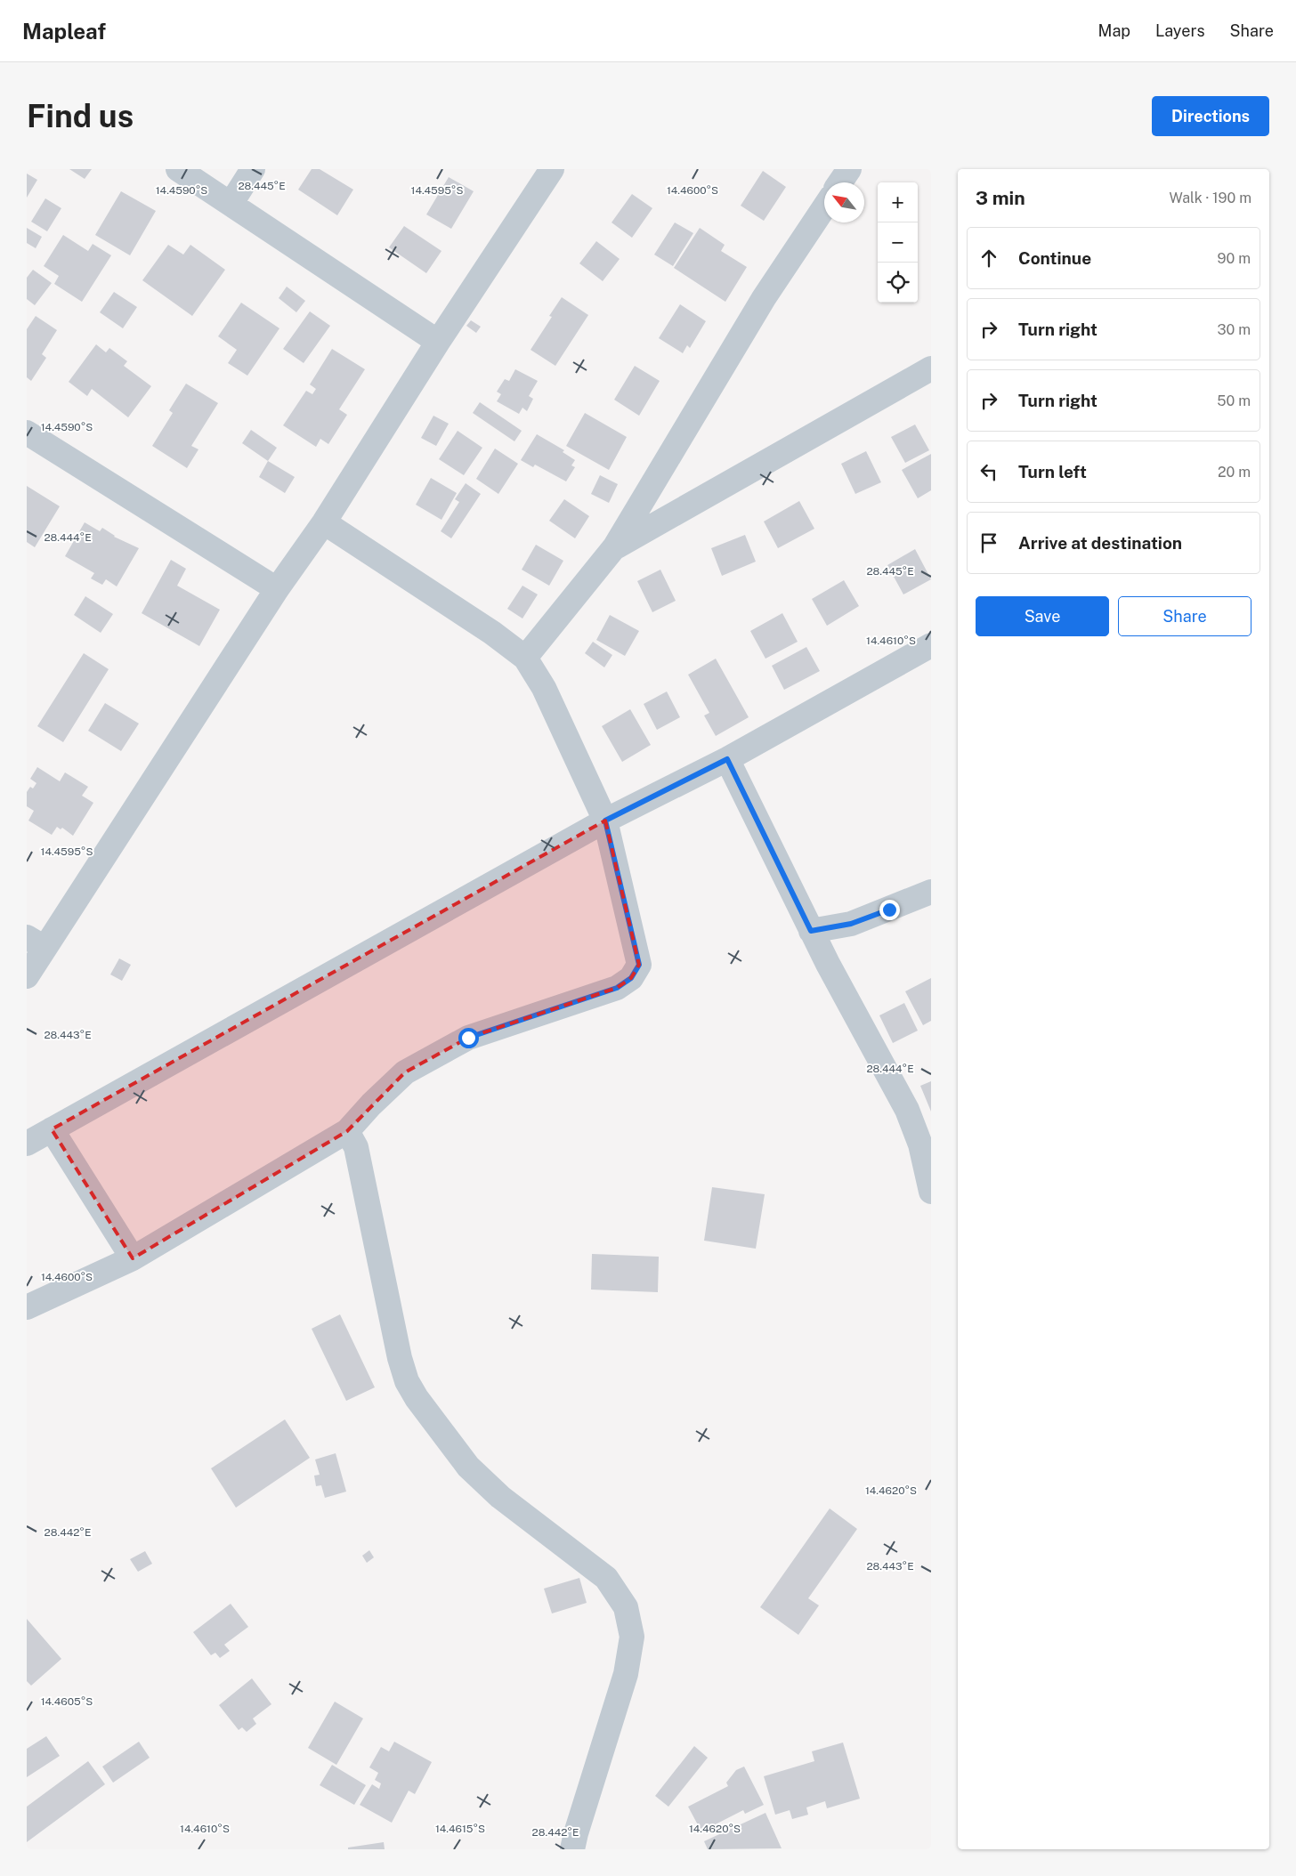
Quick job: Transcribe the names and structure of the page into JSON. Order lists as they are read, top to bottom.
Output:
{
  "north": "top left",
  "page": {
    "header": "Mapleaf",
    "nav": ["Map", "Layers", "Share"],
    "buttons": [
      "Directions",
      ["Save", "Share"]
    ],
    "title": "Find us",
    "heading": ["3 min", "Walk · 190 m"],
    "map_buttons": ["+", "−"],
    "list": [
      ["Continue", "90 m"],
      ["Turn right", "30 m"],
      ["Turn right", "50 m"],
      ["Turn left", "20 m"],
      "Arrive at destination"
    ]
  },
  "coordinates": [
    "28.445°E",
    "14.4590°S",
    "14.4595°S",
    "14.4600°S",
    "28.444°E",
    "14.4610°S",
    "28.443°E",
    "14.4620°S",
    "28.442°E",
    "14.4605°S",
    "14.4615°S"
  ]
}
